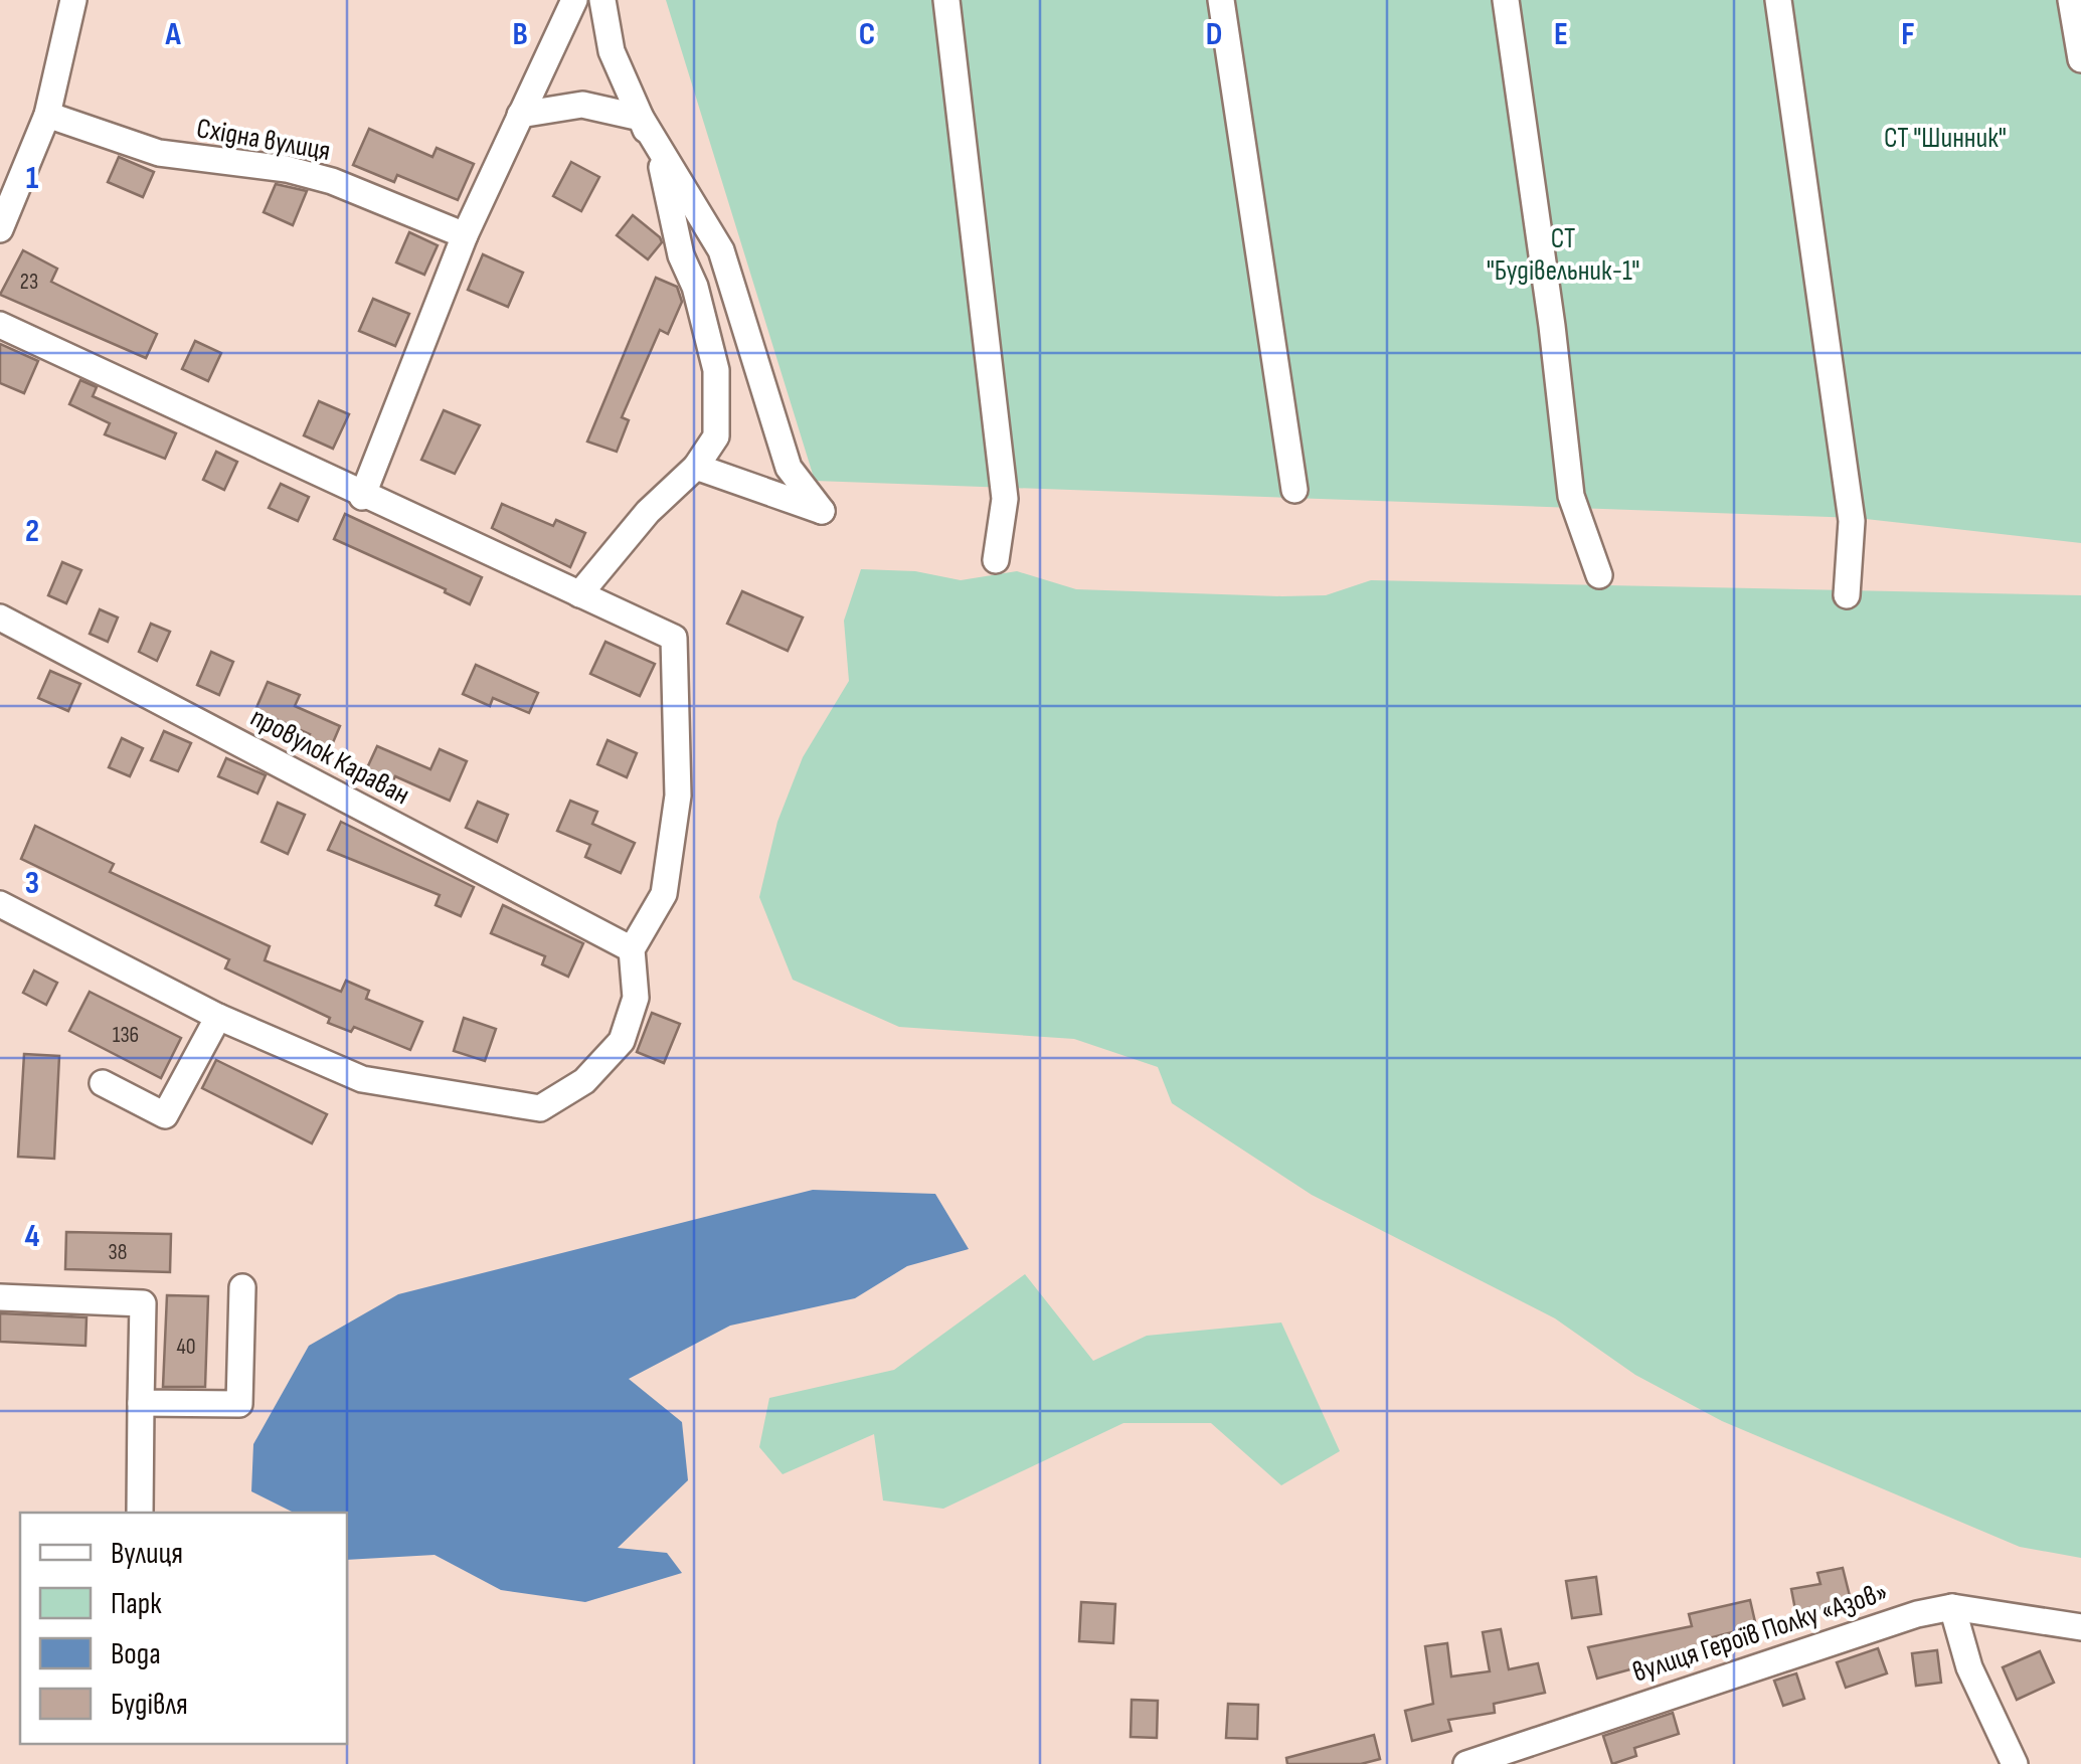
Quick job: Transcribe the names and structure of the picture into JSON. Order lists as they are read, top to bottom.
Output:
{
  "streets": {
    "street": ["Східна вулиця", "провулок Караван", "вулиця Героїв Полку «Азов»"]
  },
  "parks": ["СТ \"Шинник\"", "СТ \"Будівельник-1\""],
  "house_numbers": [
    "23",
    "136",
    "38",
    "40"
  ],
  "legend": [
    "Вулиця",
    "Парк",
    "Вода",
    "Будівля"
  ],
  "grid": {
    "columns": [
      "A",
      "B",
      "C",
      "D",
      "E",
      "F"
    ],
    "rows": [
      "1",
      "2",
      "3",
      "4"
    ]
  }
}
